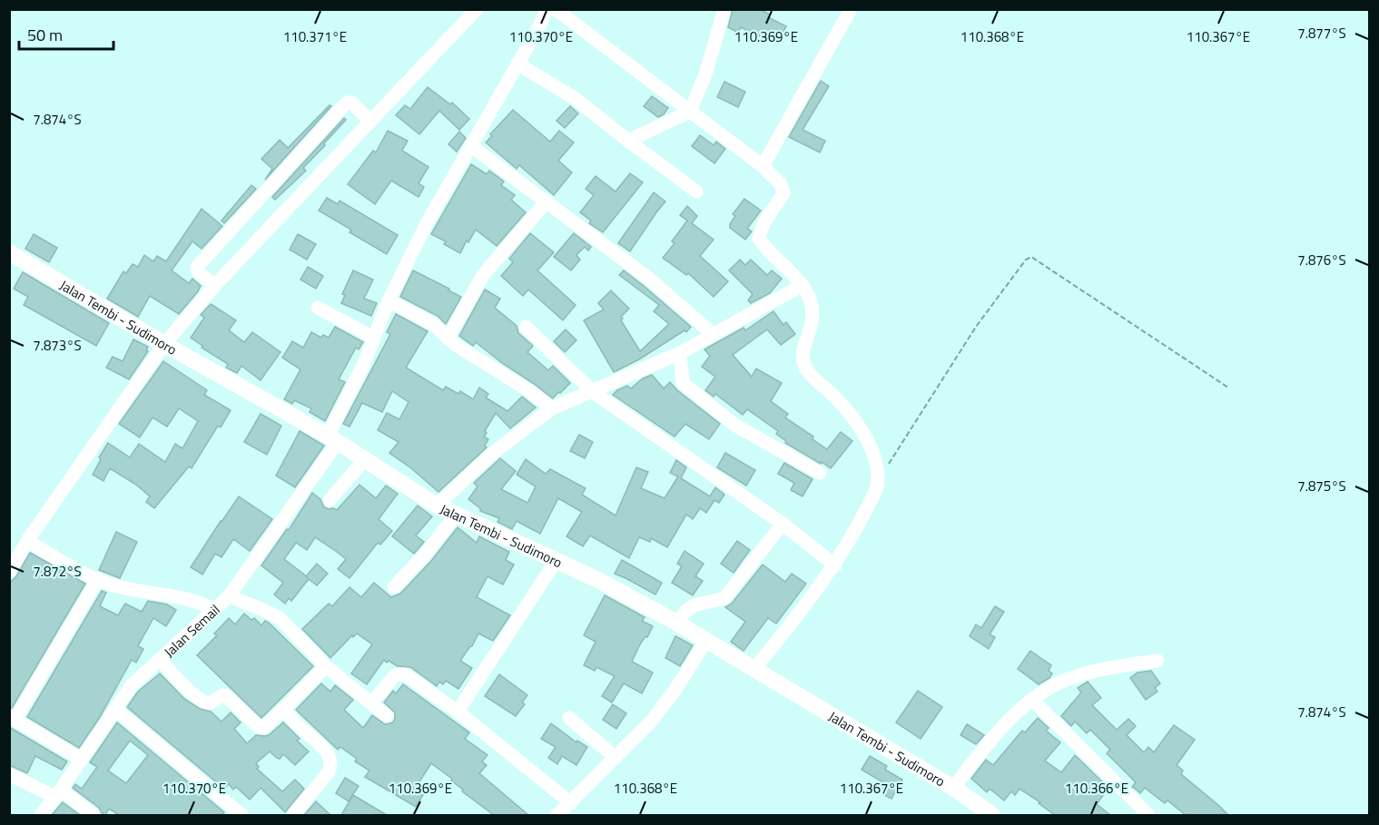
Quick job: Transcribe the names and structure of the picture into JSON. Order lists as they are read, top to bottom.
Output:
{
  "streets": {
    "main road": ["Jalan Tembi - Sudimoro"],
    "street": ["Jalan Semail"]
  },
  "crossings": [
    ["Jalan Tembi - Sudimoro", "Jalan Semail"]
  ],
  "scale_bar": "50 m",
  "coordinates": [
    "7.877°S",
    "110.371°E",
    "110.370°E",
    "110.369°E",
    "110.368°E",
    "110.367°E",
    "7.874°S",
    "7.876°S",
    "7.873°S",
    "7.875°S",
    "7.872°S",
    "110.366°E"
  ]
}
